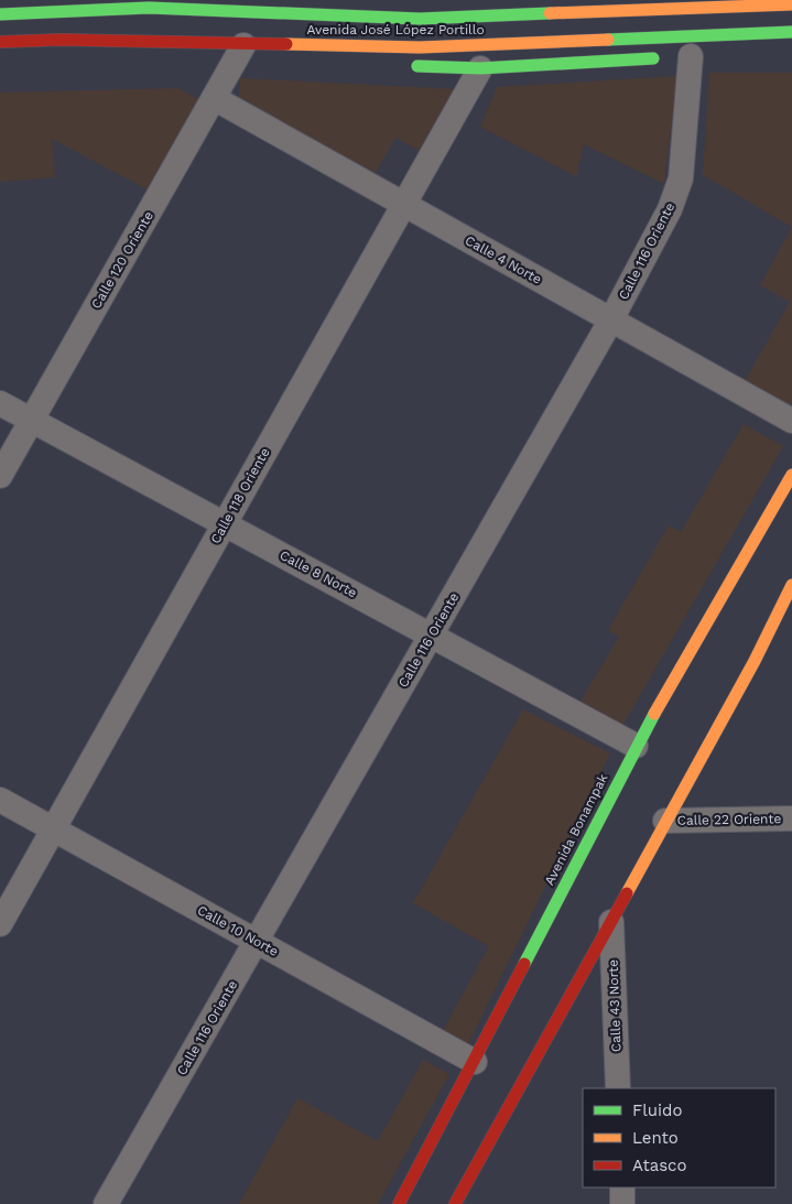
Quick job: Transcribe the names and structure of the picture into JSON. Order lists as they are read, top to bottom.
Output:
{
  "streets": {
    "main road": ["Avenida José López Portillo", "Avenida Bonampak"],
    "street": [
      "Calle 116 Oriente",
      "Calle 120 Oriente",
      "Calle 4 Norte",
      "Calle 118 Oriente",
      "Calle 8 Norte",
      "Calle 22 Oriente",
      "Calle 10 Norte",
      "Calle 43 Norte"
    ]
  },
  "crossings": [
    ["Avenida José López Portillo", "Calle 120 Oriente"],
    ["Calle 116 Oriente", "Calle 4 Norte"],
    ["Calle 116 Oriente", "Calle 8 Norte"],
    ["Calle 116 Oriente", "Calle 10 Norte"],
    ["Calle 120 Oriente", "Calle 4 Norte"],
    ["Calle 120 Oriente", "Calle 8 Norte"],
    ["Calle 4 Norte", "Calle 118 Oriente"],
    ["Calle 118 Oriente", "Calle 8 Norte"],
    ["Calle 118 Oriente", "Calle 10 Norte"],
    ["Calle 8 Norte", "Avenida Bonampak"],
    ["Avenida Bonampak", "Calle 10 Norte"]
  ],
  "legend": ["Fluido", "Lento", "Atasco"]
}
